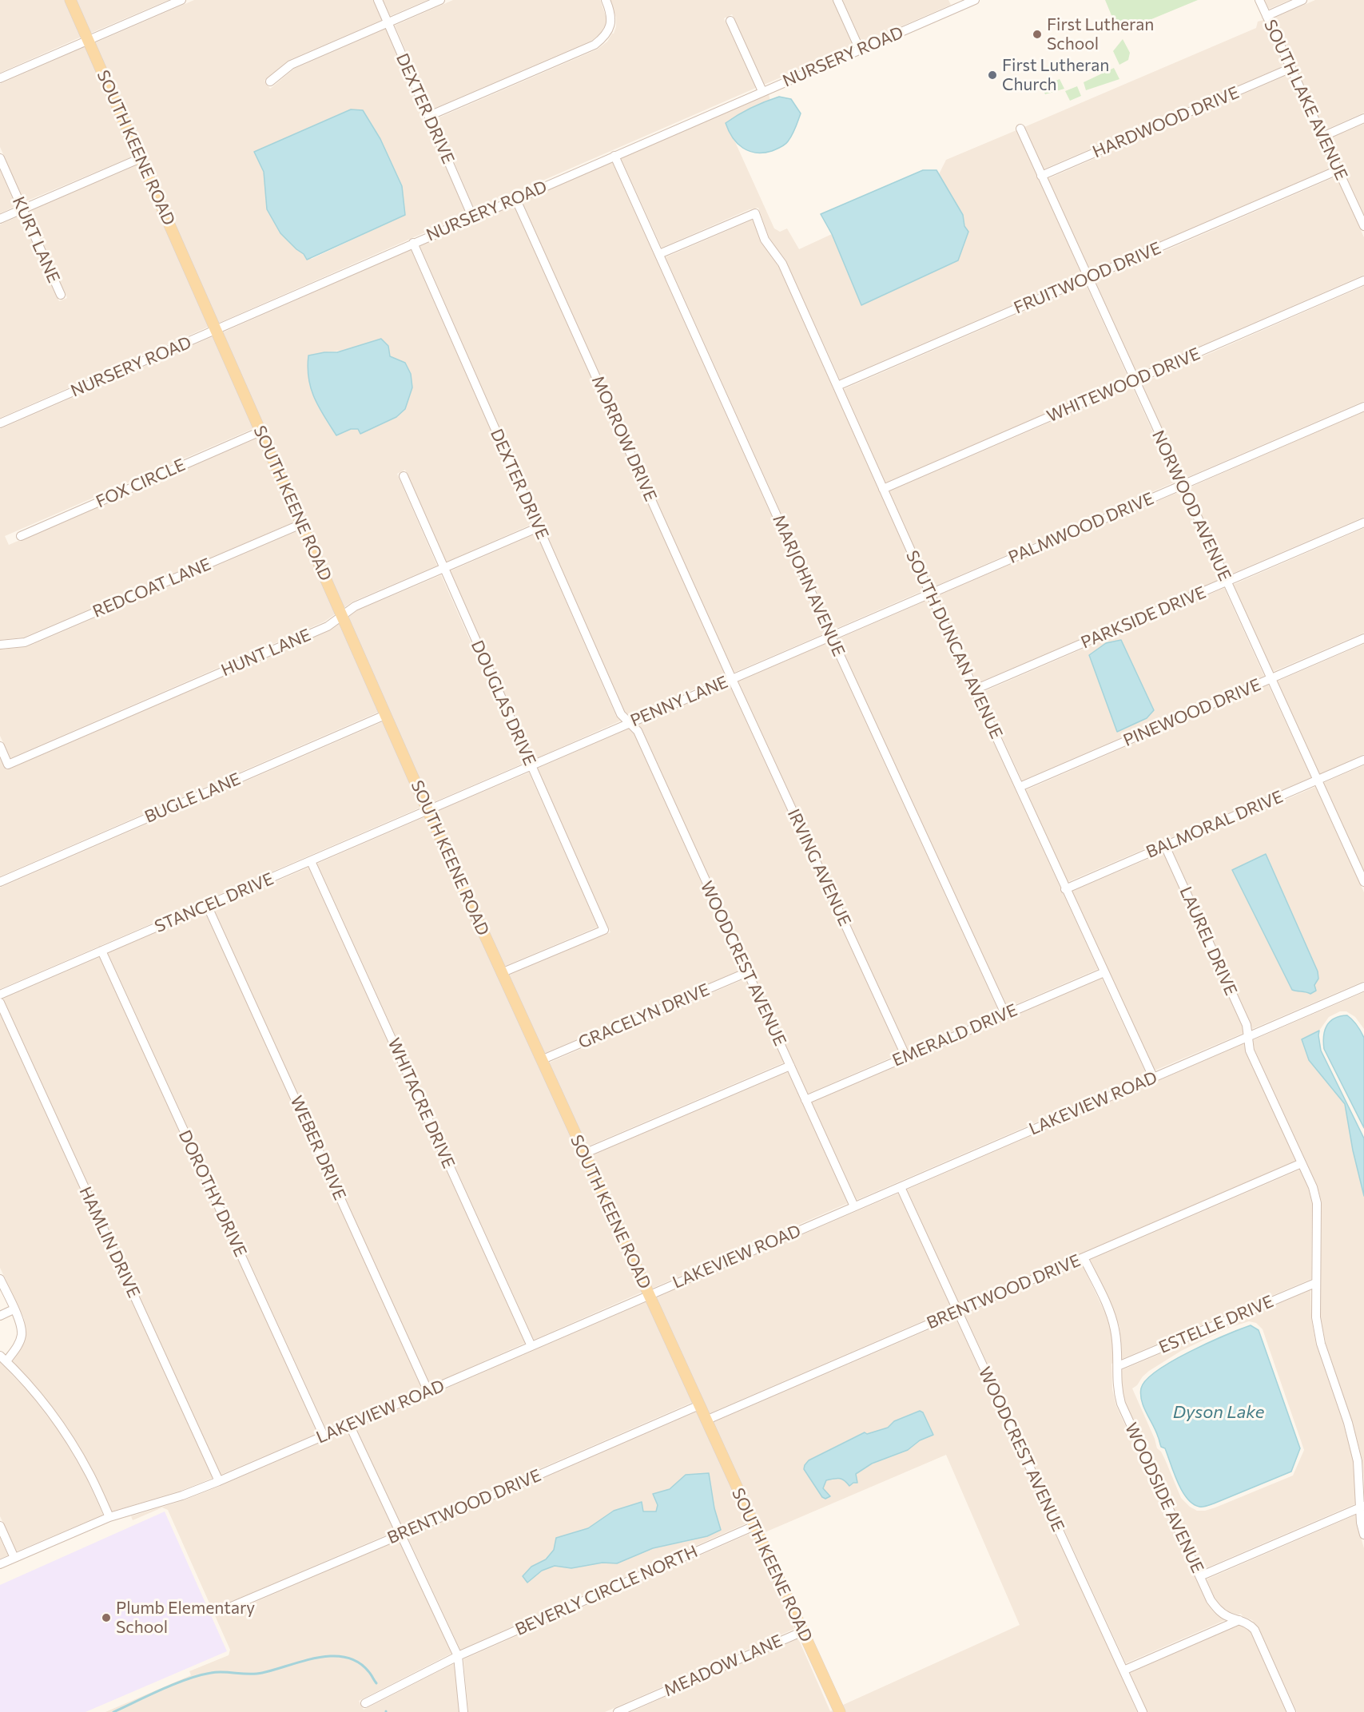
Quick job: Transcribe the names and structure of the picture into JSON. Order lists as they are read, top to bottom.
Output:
{
  "streets": {
    "main road": ["SOUTH KEENE ROAD"],
    "street": [
      "NURSERY ROAD",
      "SOUTH LAKE AVENUE",
      "DEXTER DRIVE",
      "HARDWOOD DRIVE",
      "KURT LANE",
      "FRUITWOOD DRIVE",
      "WHITEWOOD DRIVE",
      "MORROW DRIVE",
      "FOX CIRCLE",
      "NORWOOD AVENUE",
      "PALMWOOD DRIVE",
      "MARJOHN AVENUE",
      "REDCOAT LANE",
      "PARKSIDE DRIVE",
      "SOUTH DUNCAN AVENUE",
      "HUNT LANE",
      "PENNY LANE",
      "DOUGLAS DRIVE",
      "PINEWOOD DRIVE",
      "BUGLE LANE",
      "BALMORAL DRIVE",
      "IRVING AVENUE",
      "STANCEL DRIVE",
      "LAUREL DRIVE",
      "WOODCREST AVENUE",
      "GRACELYN DRIVE",
      "EMERALD DRIVE",
      "WHITACRE DRIVE",
      "LAKEVIEW ROAD",
      "WEBER DRIVE",
      "DOROTHY DRIVE",
      "HAMLIN DRIVE",
      "BRENTWOOD DRIVE",
      "ESTELLE DRIVE",
      "WOODSIDE AVENUE",
      "BEVERLY CIRCLE NORTH",
      "MEADOW LANE"
    ]
  },
  "crossings": [
    ["NURSERY ROAD", "DEXTER DRIVE"],
    ["NURSERY ROAD", "SOUTH KEENE ROAD"],
    ["NURSERY ROAD", "MORROW DRIVE"],
    ["NURSERY ROAD", "MARJOHN AVENUE"],
    ["SOUTH LAKE AVENUE", "HARDWOOD DRIVE"],
    ["SOUTH LAKE AVENUE", "FRUITWOOD DRIVE"],
    ["DEXTER DRIVE", "HUNT LANE"],
    ["DEXTER DRIVE", "PENNY LANE"],
    ["DEXTER DRIVE", "WOODCREST AVENUE"],
    ["HARDWOOD DRIVE", "NORWOOD AVENUE"],
    ["SOUTH KEENE ROAD", "FOX CIRCLE"],
    ["SOUTH KEENE ROAD", "REDCOAT LANE"],
    ["SOUTH KEENE ROAD", "HUNT LANE"],
    ["SOUTH KEENE ROAD", "PENNY LANE"],
    ["SOUTH KEENE ROAD", "DOUGLAS DRIVE"],
    ["SOUTH KEENE ROAD", "BUGLE LANE"],
    ["SOUTH KEENE ROAD", "STANCEL DRIVE"],
    ["SOUTH KEENE ROAD", "GRACELYN DRIVE"],
    ["SOUTH KEENE ROAD", "LAKEVIEW ROAD"],
    ["SOUTH KEENE ROAD", "BRENTWOOD DRIVE"],
    ["SOUTH KEENE ROAD", "BEVERLY CIRCLE NORTH"],
    ["SOUTH KEENE ROAD", "MEADOW LANE"],
    ["FRUITWOOD DRIVE", "NORWOOD AVENUE"],
    ["FRUITWOOD DRIVE", "SOUTH DUNCAN AVENUE"],
    ["WHITEWOOD DRIVE", "NORWOOD AVENUE"],
    ["WHITEWOOD DRIVE", "SOUTH DUNCAN AVENUE"],
    ["MORROW DRIVE", "PENNY LANE"],
    ["MORROW DRIVE", "IRVING AVENUE"],
    ["NORWOOD AVENUE", "PALMWOOD DRIVE"],
    ["NORWOOD AVENUE", "PARKSIDE DRIVE"],
    ["NORWOOD AVENUE", "PINEWOOD DRIVE"],
    ["NORWOOD AVENUE", "BALMORAL DRIVE"],
    ["PALMWOOD DRIVE", "SOUTH DUNCAN AVENUE"],
    ["PALMWOOD DRIVE", "PENNY LANE"],
    ["MARJOHN AVENUE", "SOUTH DUNCAN AVENUE"],
    ["MARJOHN AVENUE", "PENNY LANE"],
    ["MARJOHN AVENUE", "EMERALD DRIVE"],
    ["PARKSIDE DRIVE", "SOUTH DUNCAN AVENUE"],
    ["SOUTH DUNCAN AVENUE", "PENNY LANE"],
    ["SOUTH DUNCAN AVENUE", "PINEWOOD DRIVE"],
    ["SOUTH DUNCAN AVENUE", "BALMORAL DRIVE"],
    ["SOUTH DUNCAN AVENUE", "EMERALD DRIVE"],
    ["SOUTH DUNCAN AVENUE", "LAKEVIEW ROAD"],
    ["HUNT LANE", "DOUGLAS DRIVE"],
    ["PENNY LANE", "DOUGLAS DRIVE"],
    ["PENNY LANE", "IRVING AVENUE"],
    ["PENNY LANE", "STANCEL DRIVE"],
    ["PENNY LANE", "WOODCREST AVENUE"],
    ["BALMORAL DRIVE", "LAUREL DRIVE"],
    ["IRVING AVENUE", "EMERALD DRIVE"],
    ["STANCEL DRIVE", "WHITACRE DRIVE"],
    ["STANCEL DRIVE", "WEBER DRIVE"],
    ["STANCEL DRIVE", "DOROTHY DRIVE"],
    ["LAUREL DRIVE", "LAKEVIEW ROAD"],
    ["WOODCREST AVENUE", "GRACELYN DRIVE"],
    ["WOODCREST AVENUE", "EMERALD DRIVE"],
    ["WOODCREST AVENUE", "LAKEVIEW ROAD"],
    ["WOODCREST AVENUE", "BRENTWOOD DRIVE"],
    ["WHITACRE DRIVE", "LAKEVIEW ROAD"],
    ["LAKEVIEW ROAD", "WEBER DRIVE"],
    ["LAKEVIEW ROAD", "DOROTHY DRIVE"],
    ["LAKEVIEW ROAD", "HAMLIN DRIVE"],
    ["BRENTWOOD DRIVE", "WOODSIDE AVENUE"],
    ["ESTELLE DRIVE", "WOODSIDE AVENUE"]
  ],
  "water": ["Dyson Lake"],
  "places": ["First Lutheran School", "First Lutheran Church", "Plumb Elementary School"]
}
